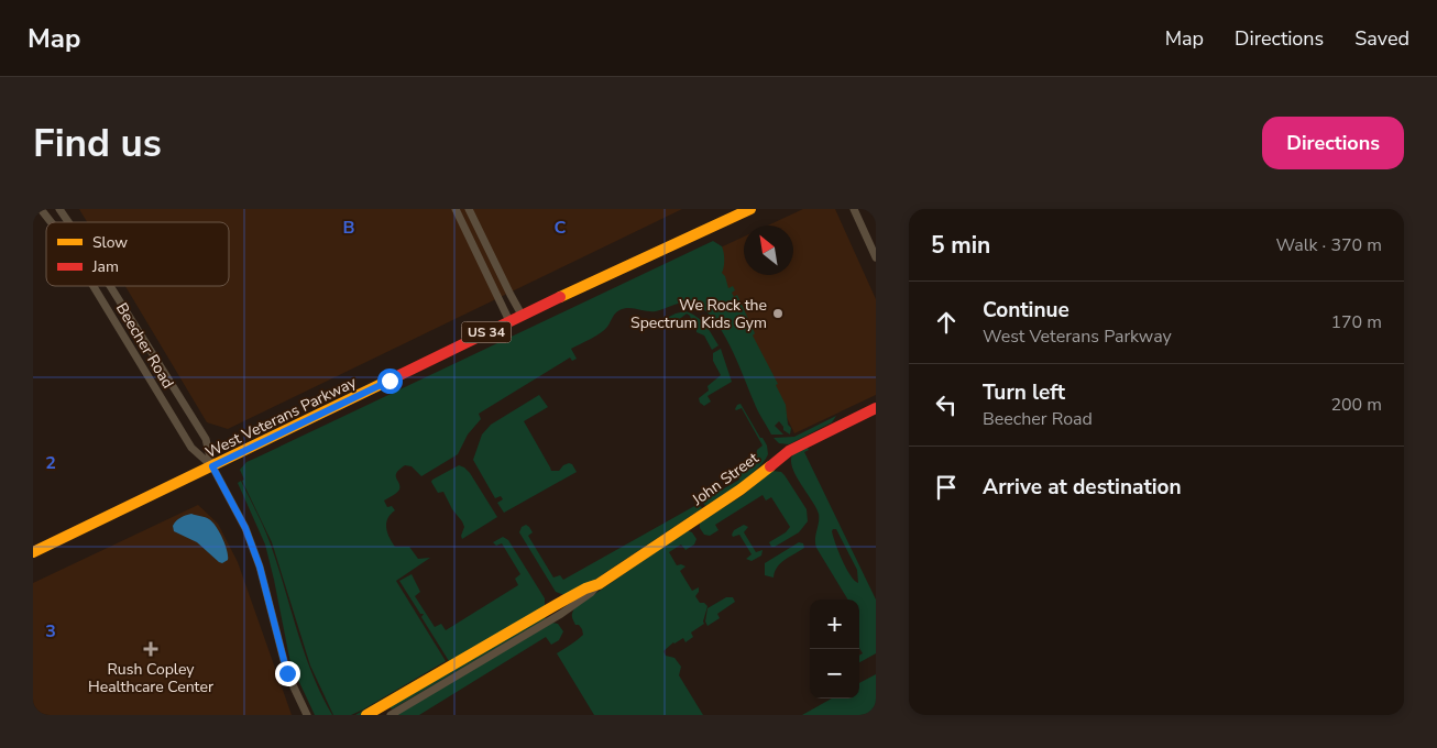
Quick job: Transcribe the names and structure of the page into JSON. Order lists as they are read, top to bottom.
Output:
{
  "streets": {
    "main road": ["US 34", "West Veterans Parkway", "John Street"],
    "street": ["Beecher Road"]
  },
  "crossings": [
    ["Beecher Road", "West Veterans Parkway"]
  ],
  "places": {
    "other": ["We Rock the Spectrum Kids Gym"],
    "health": ["Rush Copley Healthcare Center"]
  },
  "legend": ["Slow", "Jam"],
  "north": "top left",
  "page": {
    "header": "Map",
    "nav": ["Map", "Directions", "Saved"],
    "buttons": "Directions",
    "title": "Find us",
    "heading": ["5 min", "Walk · 370 m"],
    "list": [
      ["Continue", "West Veterans Parkway", "170 m"],
      ["Turn left", "Beecher Road", "200 m"],
      "Arrive at destination"
    ],
    "map_buttons": ["+", "−"]
  },
  "grid": {
    "columns": ["B", "C"],
    "rows": ["2", "3"]
  }
}
